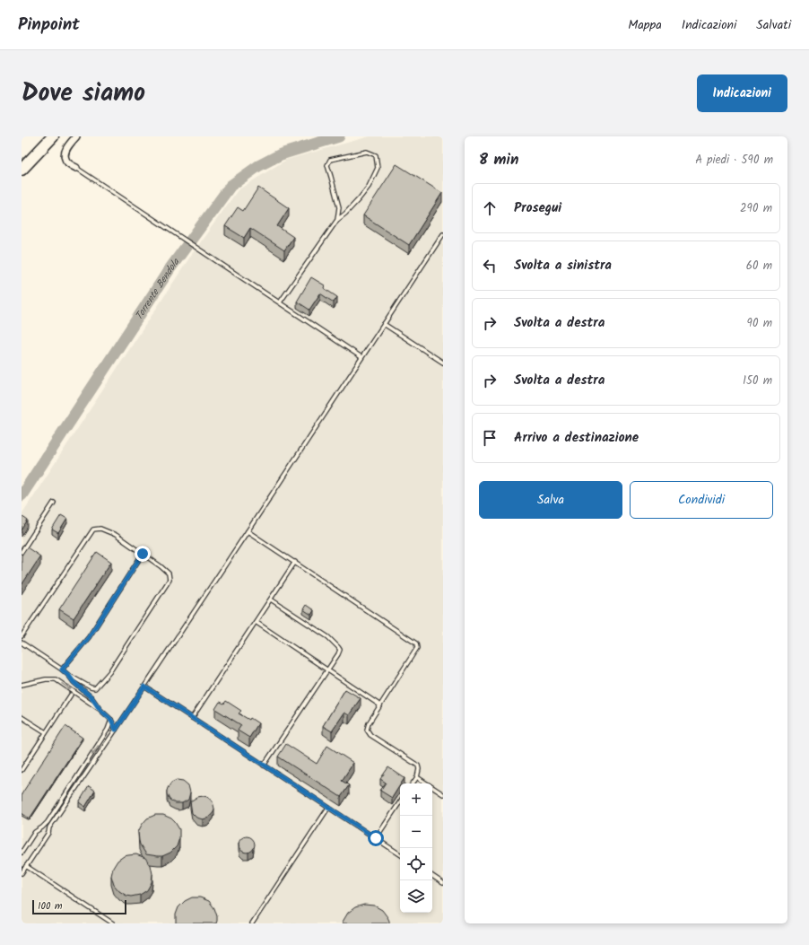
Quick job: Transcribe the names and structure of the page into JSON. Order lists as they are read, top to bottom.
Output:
{
  "water": ["Torrente Bendola"],
  "scale_bar": "100 m",
  "page": {
    "header": "Pinpoint",
    "nav": ["Mappa", "Indicazioni", "Salvati"],
    "title": "Dove siamo",
    "buttons": [
      "Indicazioni",
      ["Salva", "Condividi"]
    ],
    "heading": ["8 min", "A piedi · 590 m"],
    "list": [
      ["Prosegui", "290 m"],
      ["Svolta a sinistra", "60 m"],
      ["Svolta a destra", "90 m"],
      ["Svolta a destra", "150 m"],
      "Arrivo a destinazione"
    ],
    "map_buttons": ["+", "−"],
    "scale": "100 m"
  }
}
